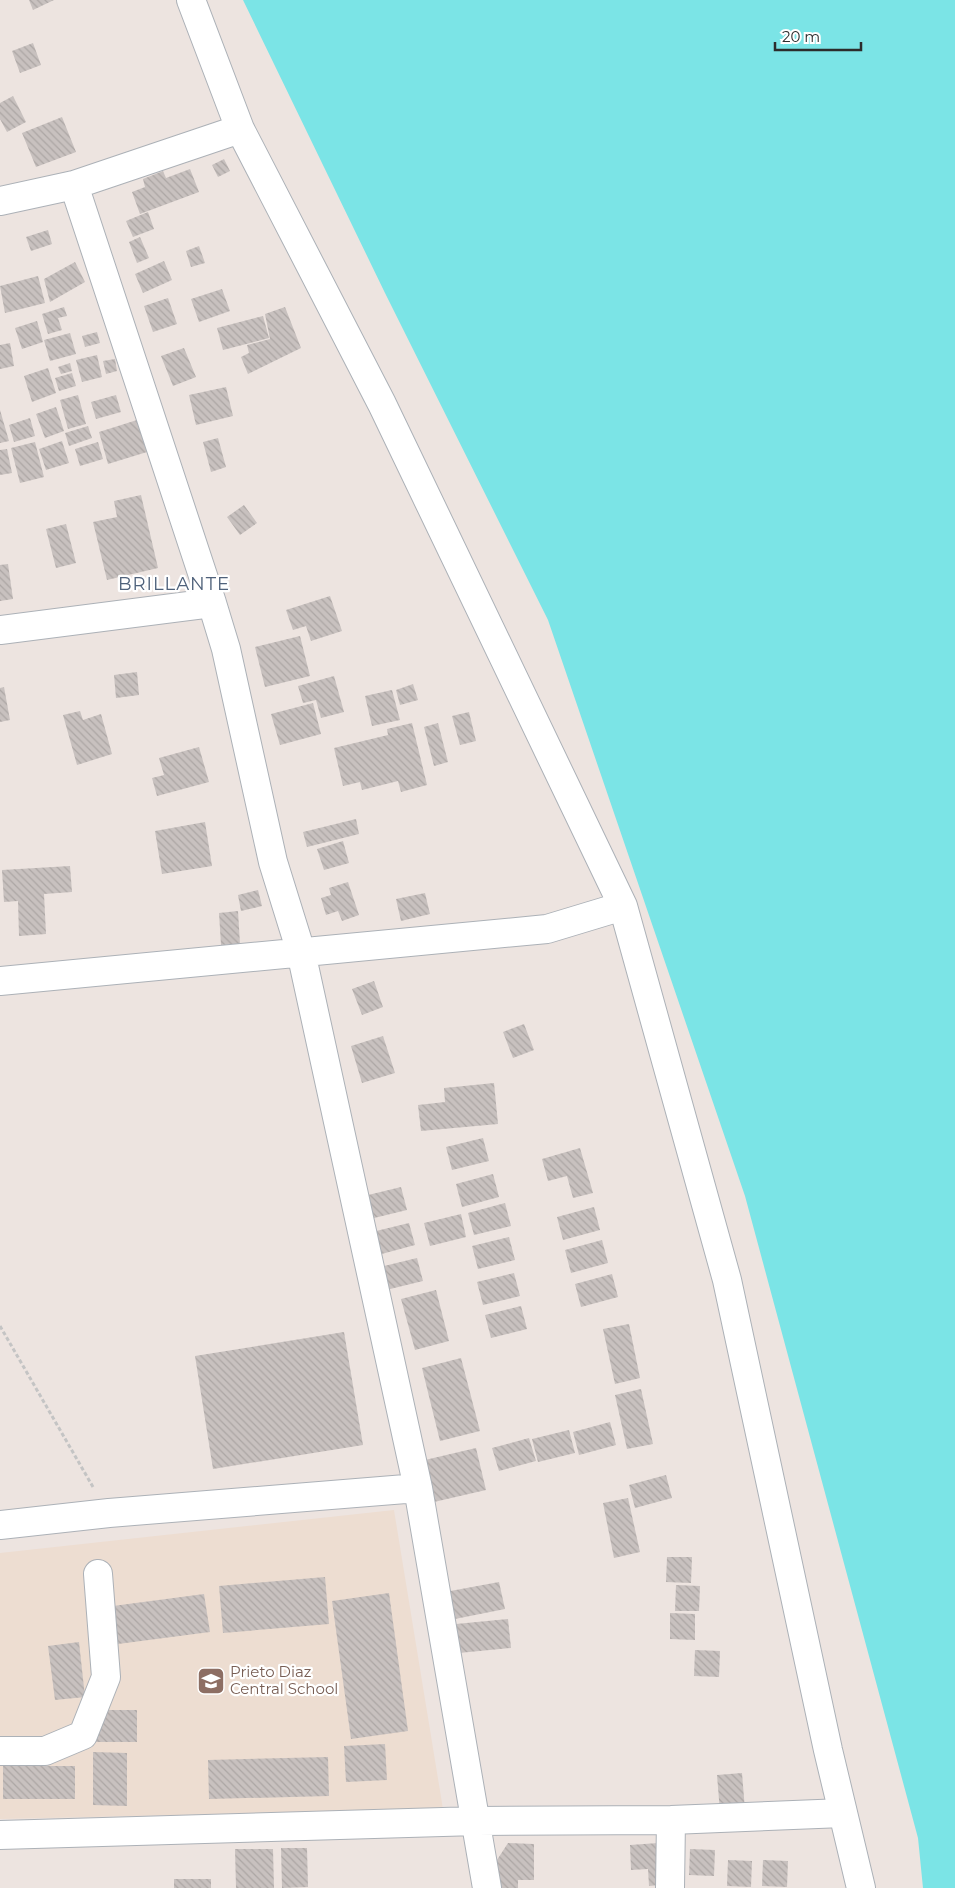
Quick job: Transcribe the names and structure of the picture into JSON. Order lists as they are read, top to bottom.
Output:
{
  "districts": ["BRILLANTE"],
  "places": {
    "school or university": ["Prieto Diaz Central School"]
  },
  "scale_bar": "20 m"
}
